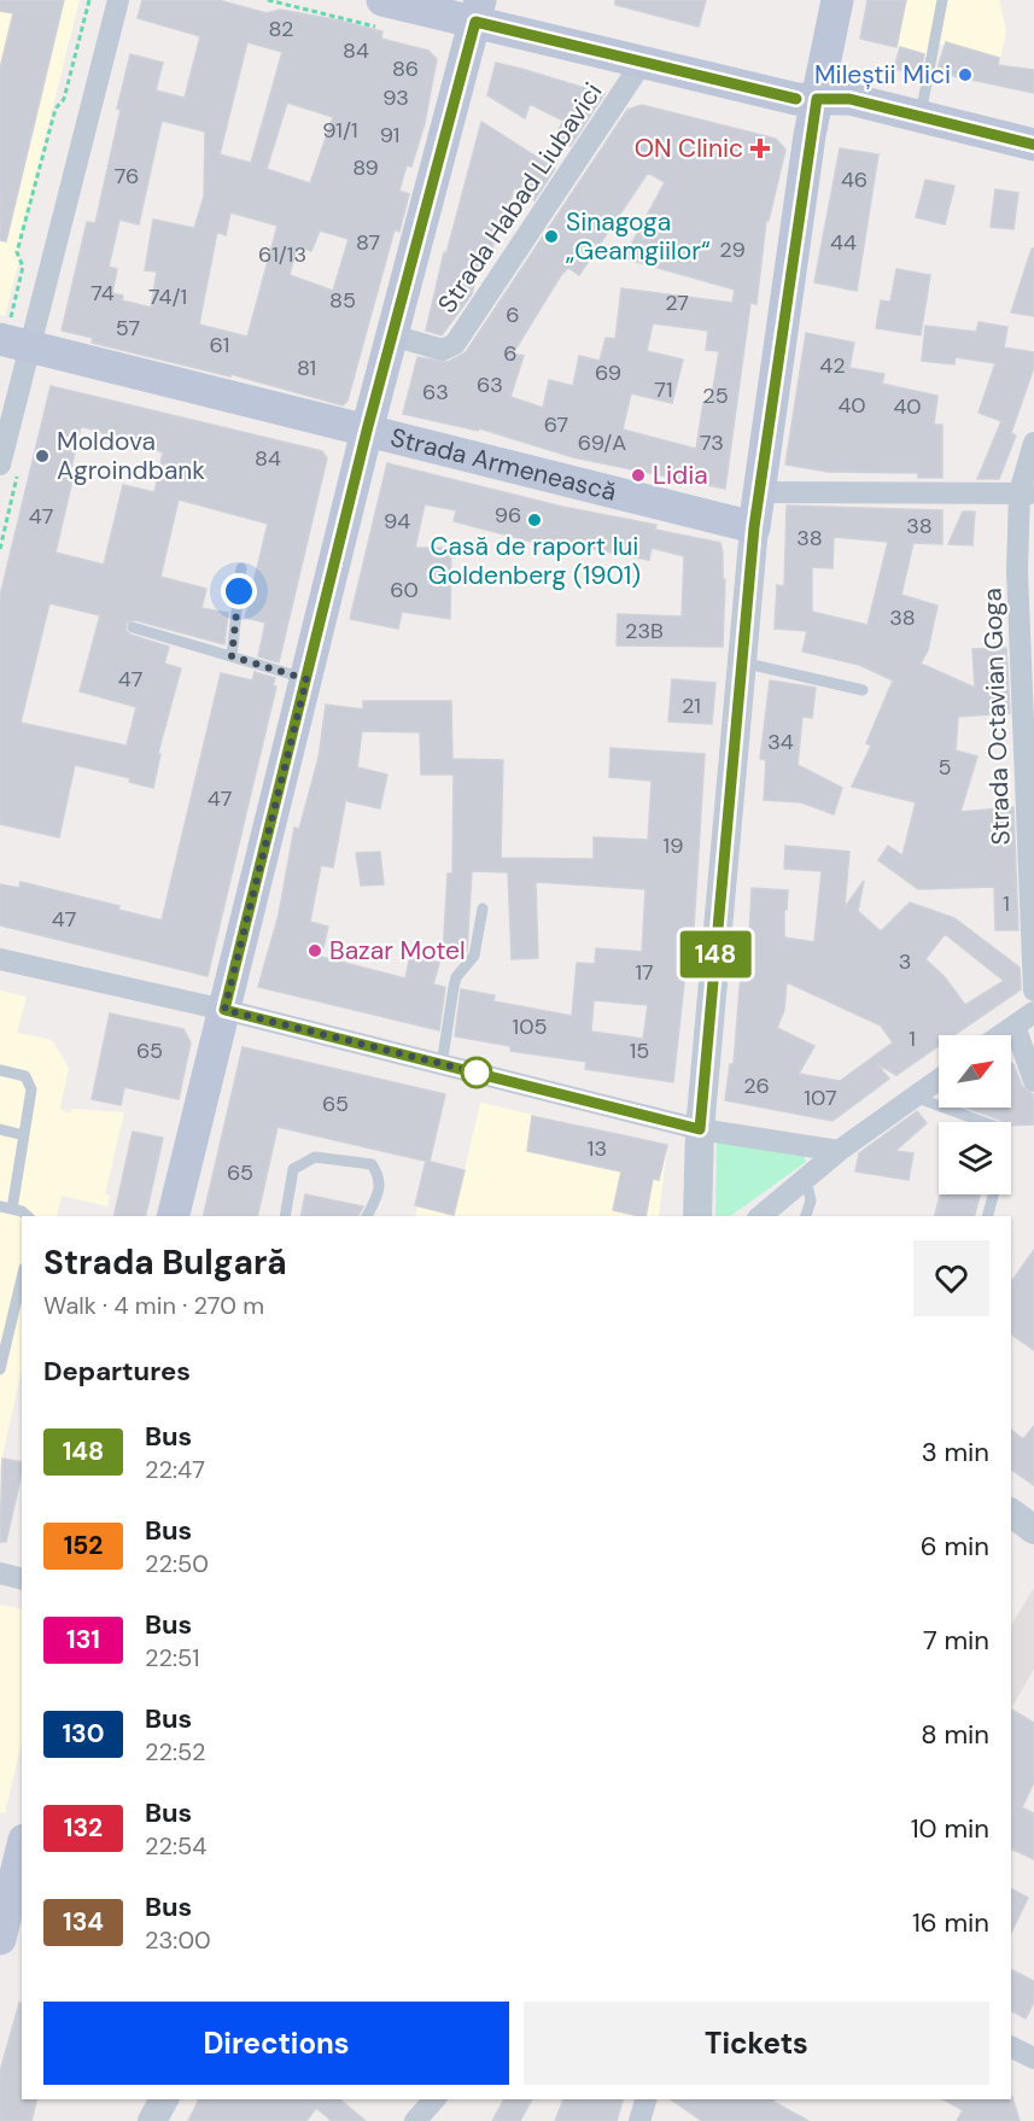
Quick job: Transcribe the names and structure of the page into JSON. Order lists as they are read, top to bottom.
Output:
{
  "streets": {
    "main road": ["Strada Armenească"],
    "street": ["Strada Habad Liubavici", "Strada Octavian Goga"]
  },
  "places": {
    "other": [
      "Mileștii Mici",
      "Sinagoga „Geamgiilor“",
      "Moldova Agroindbank",
      "Lidia",
      "Casă de raport lui Goldenberg (1901)",
      "Bazar Motel"
    ],
    "health": ["ON Clinic"]
  },
  "lines": ["bus line 148"],
  "house_numbers": [
    "82",
    "84",
    "86",
    "93",
    "91/1",
    "91",
    "89",
    "76",
    "46",
    "87",
    "44",
    "29",
    "61/13",
    "74",
    "74/1",
    "85",
    "27",
    "6",
    "57",
    "61",
    "6",
    "42",
    "81",
    "69",
    "63",
    "71",
    "63",
    "25",
    "40",
    "40",
    "67",
    "69/A",
    "73",
    "84",
    "96",
    "47",
    "94",
    "38",
    "38",
    "60",
    "38",
    "23B",
    "47",
    "21",
    "34",
    "5",
    "47",
    "19",
    "1",
    "47",
    "3",
    "17",
    "105",
    "1",
    "65",
    "15",
    "26",
    "107",
    "65",
    "13",
    "65"
  ],
  "north": "top right",
  "page": {
    "on_map": "148",
    "heading": [
      ["Strada Bulgară", "Walk · 4 min · 270 m"],
      "Departures"
    ],
    "list": [
      {
        "mark": "148",
        "name": "Bus",
        "note": "22:47",
        "value": "3 min"
      },
      {
        "mark": "152",
        "name": "Bus",
        "note": "22:50",
        "value": "6 min"
      },
      {
        "mark": "131",
        "name": "Bus",
        "note": "22:51",
        "value": "7 min"
      },
      {
        "mark": "130",
        "name": "Bus",
        "note": "22:52",
        "value": "8 min"
      },
      {
        "mark": "132",
        "name": "Bus",
        "note": "22:54",
        "value": "10 min"
      },
      {
        "mark": "134",
        "name": "Bus",
        "note": "23:00",
        "value": "16 min"
      }
    ],
    "buttons": ["Directions", "Tickets"]
  }
}
